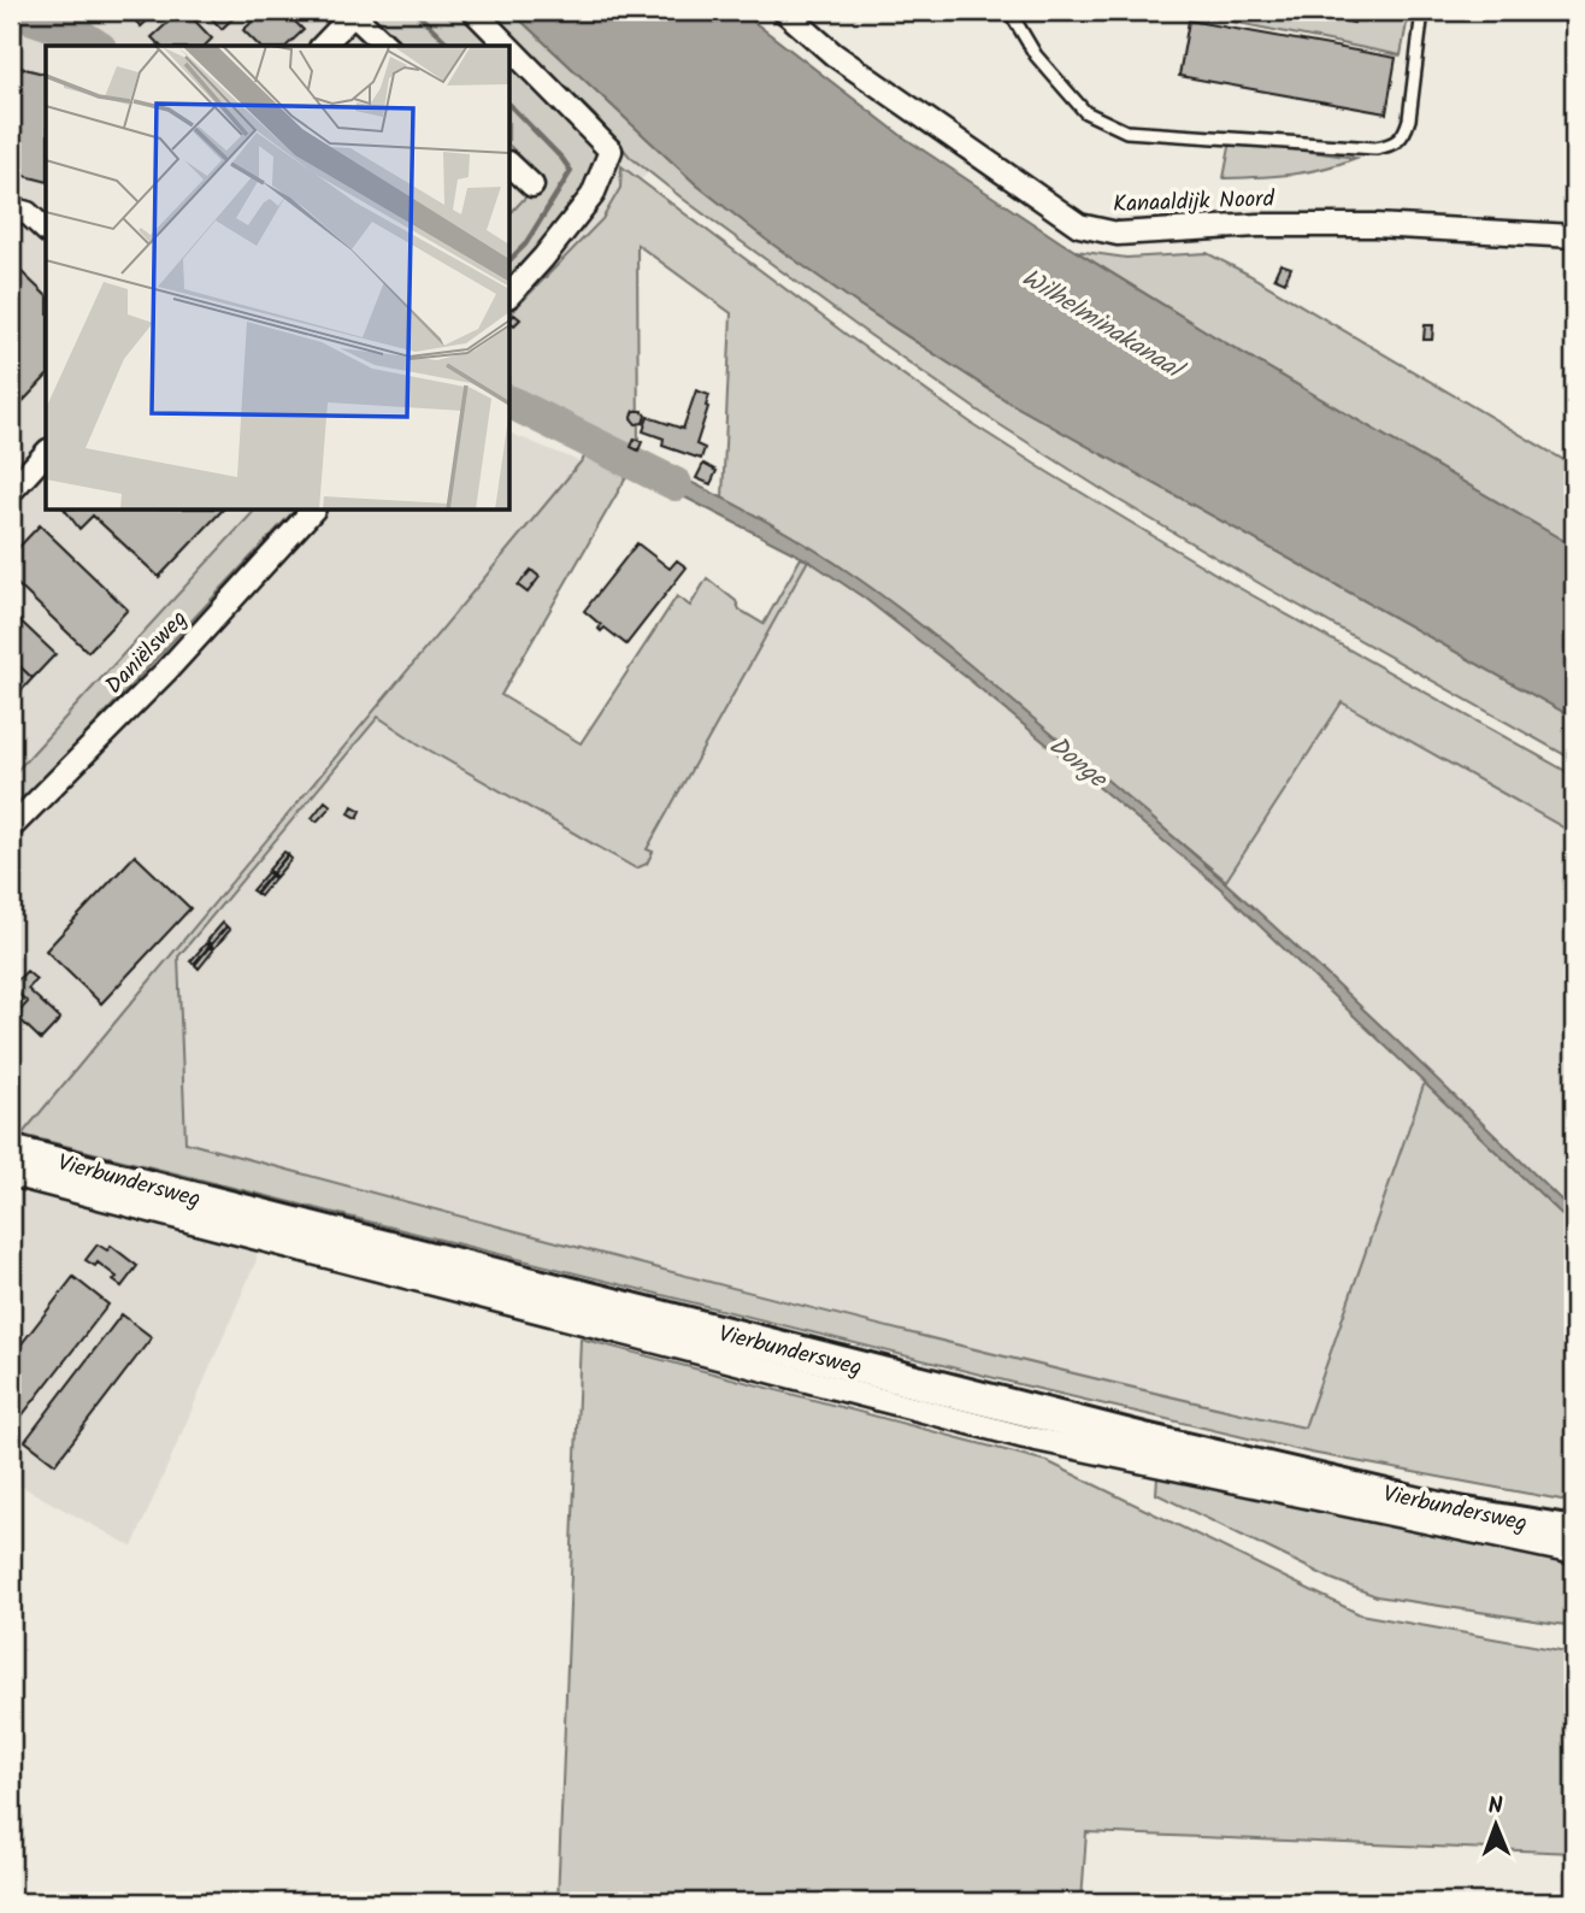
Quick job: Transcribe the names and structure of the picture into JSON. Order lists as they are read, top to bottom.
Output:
{
  "streets": {
    "main road": ["Vierbundersweg"],
    "street": ["Kanaaldijk Noord", "Daniëlsweg"]
  },
  "water": ["Wilhelminakanaal", "Donge"],
  "north": "top"
}
